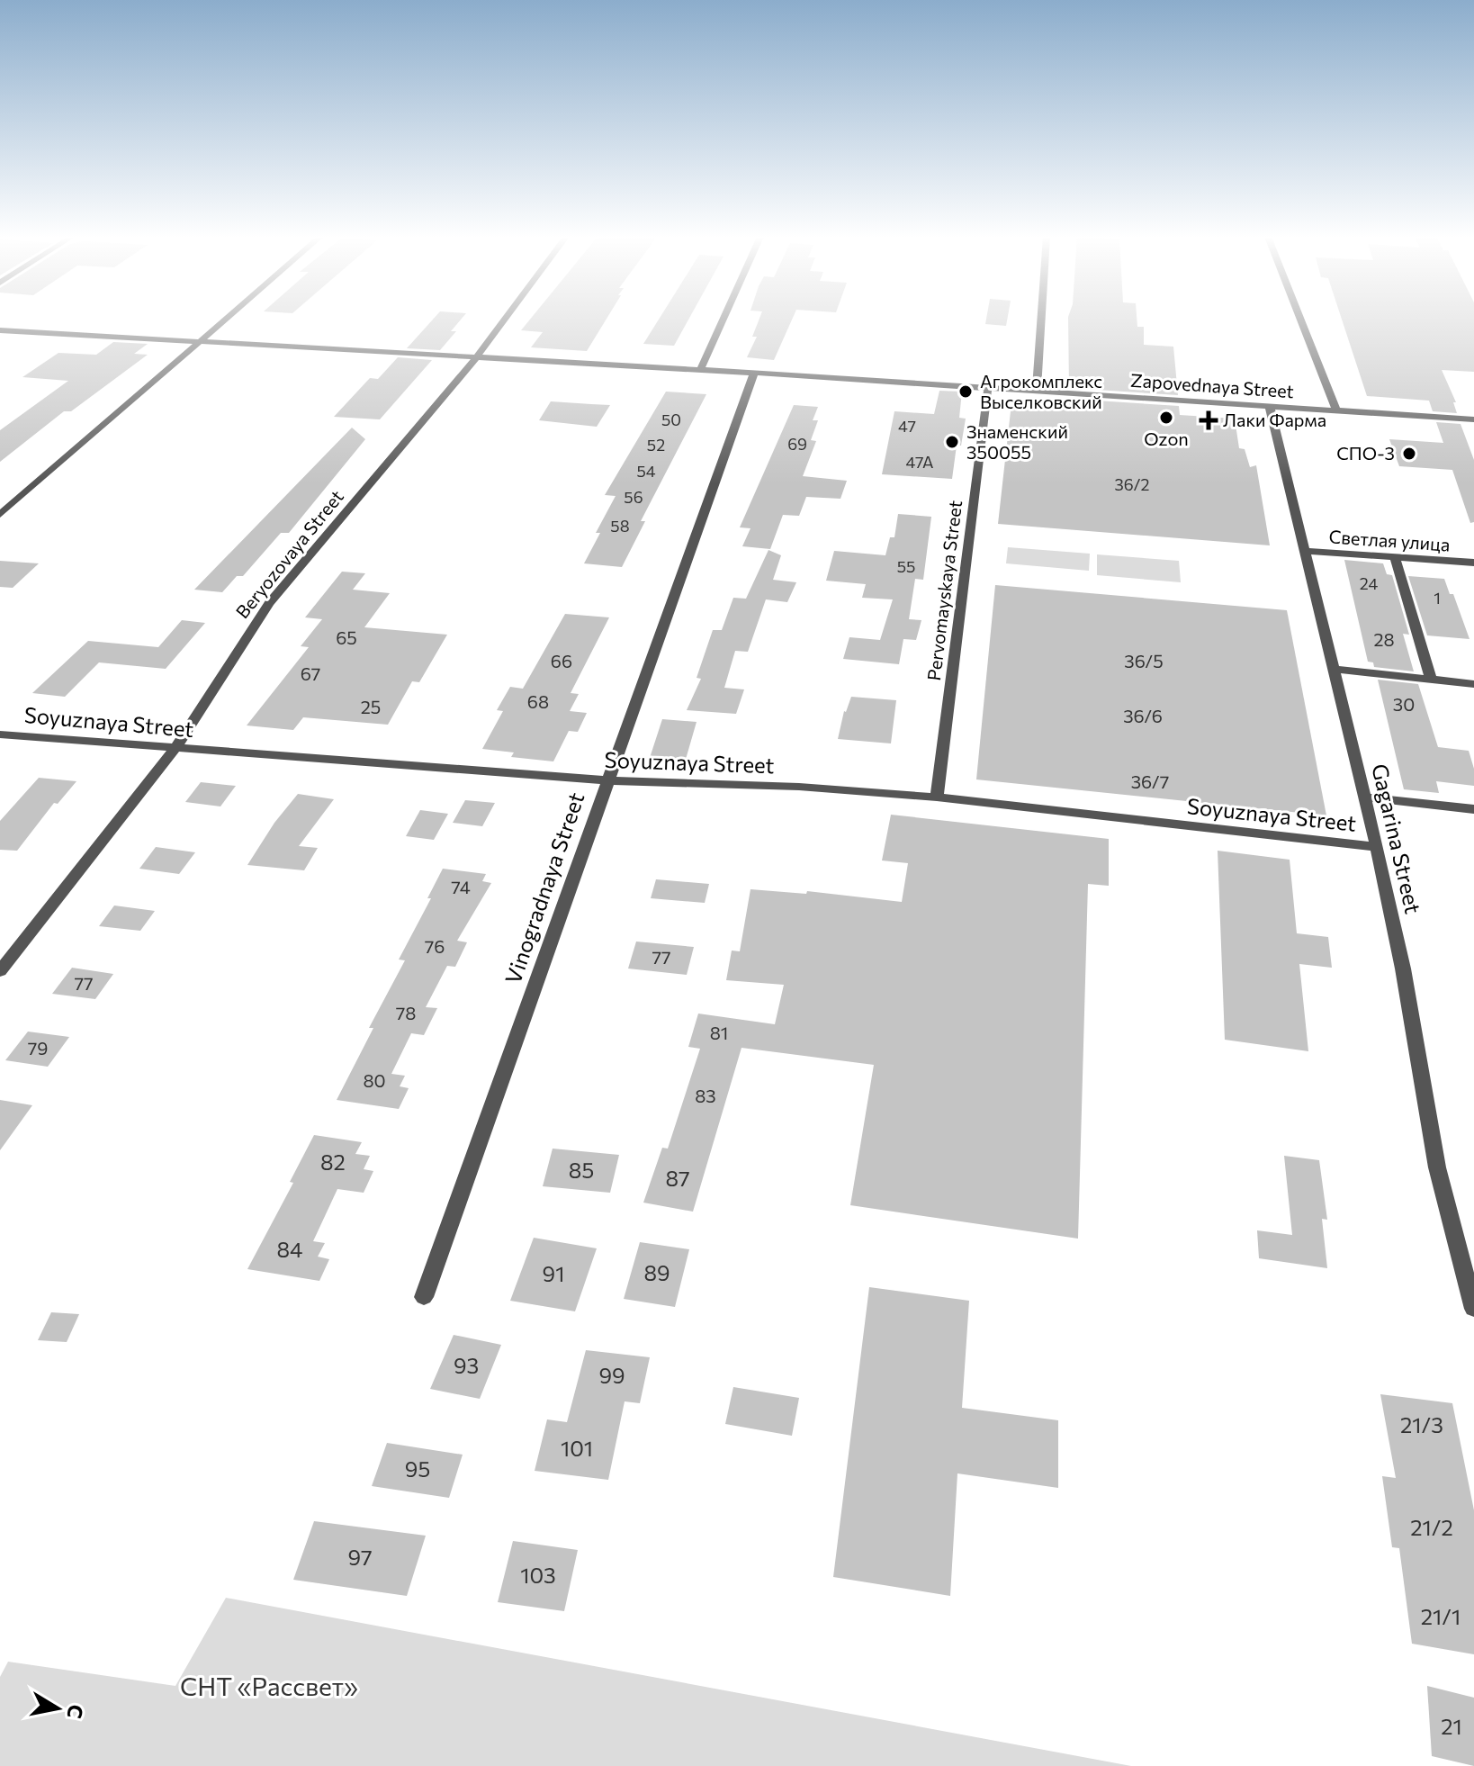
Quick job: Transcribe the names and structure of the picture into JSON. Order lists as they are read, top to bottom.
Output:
{
  "streets": {
    "street": [
      "Zapovednaya Street",
      "Светлая улица",
      "Beryozovaya Street",
      "Pervomayskaya Street",
      "Soyuznaya Street",
      "Gagarina Street",
      "Vinogradnaya Street"
    ]
  },
  "crossings": [
    ["Zapovednaya Street", "Beryozovaya Street"],
    ["Zapovednaya Street", "Pervomayskaya Street"],
    ["Zapovednaya Street", "Gagarina Street"],
    ["Zapovednaya Street", "Vinogradnaya Street"],
    ["Светлая улица", "Gagarina Street"],
    ["Beryozovaya Street", "Soyuznaya Street"],
    ["Pervomayskaya Street", "Soyuznaya Street"],
    ["Soyuznaya Street", "Gagarina Street"],
    ["Soyuznaya Street", "Vinogradnaya Street"]
  ],
  "parks": ["СНТ «Рассвет»"],
  "places": {
    "other": [
      "Агрокомплекс Выселковский",
      "Ozon",
      "Знаменский 350055",
      "СПО-3"
    ],
    "health": ["Лаки Фарма"]
  },
  "house_numbers": [
    "50",
    "47",
    "69",
    "52",
    "47А",
    "54",
    "36/2",
    "56",
    "58",
    "55",
    "24",
    "1",
    "65",
    "28",
    "66",
    "36/5",
    "67",
    "68",
    "30",
    "25",
    "36/6",
    "36/7",
    "74",
    "76",
    "77",
    "77",
    "78",
    "81",
    "79",
    "80",
    "83",
    "82",
    "85",
    "87",
    "84",
    "89",
    "91",
    "93",
    "99",
    "21/3",
    "101",
    "95",
    "21/2",
    "97",
    "103",
    "21/1",
    "21"
  ],
  "north": "right"
}
